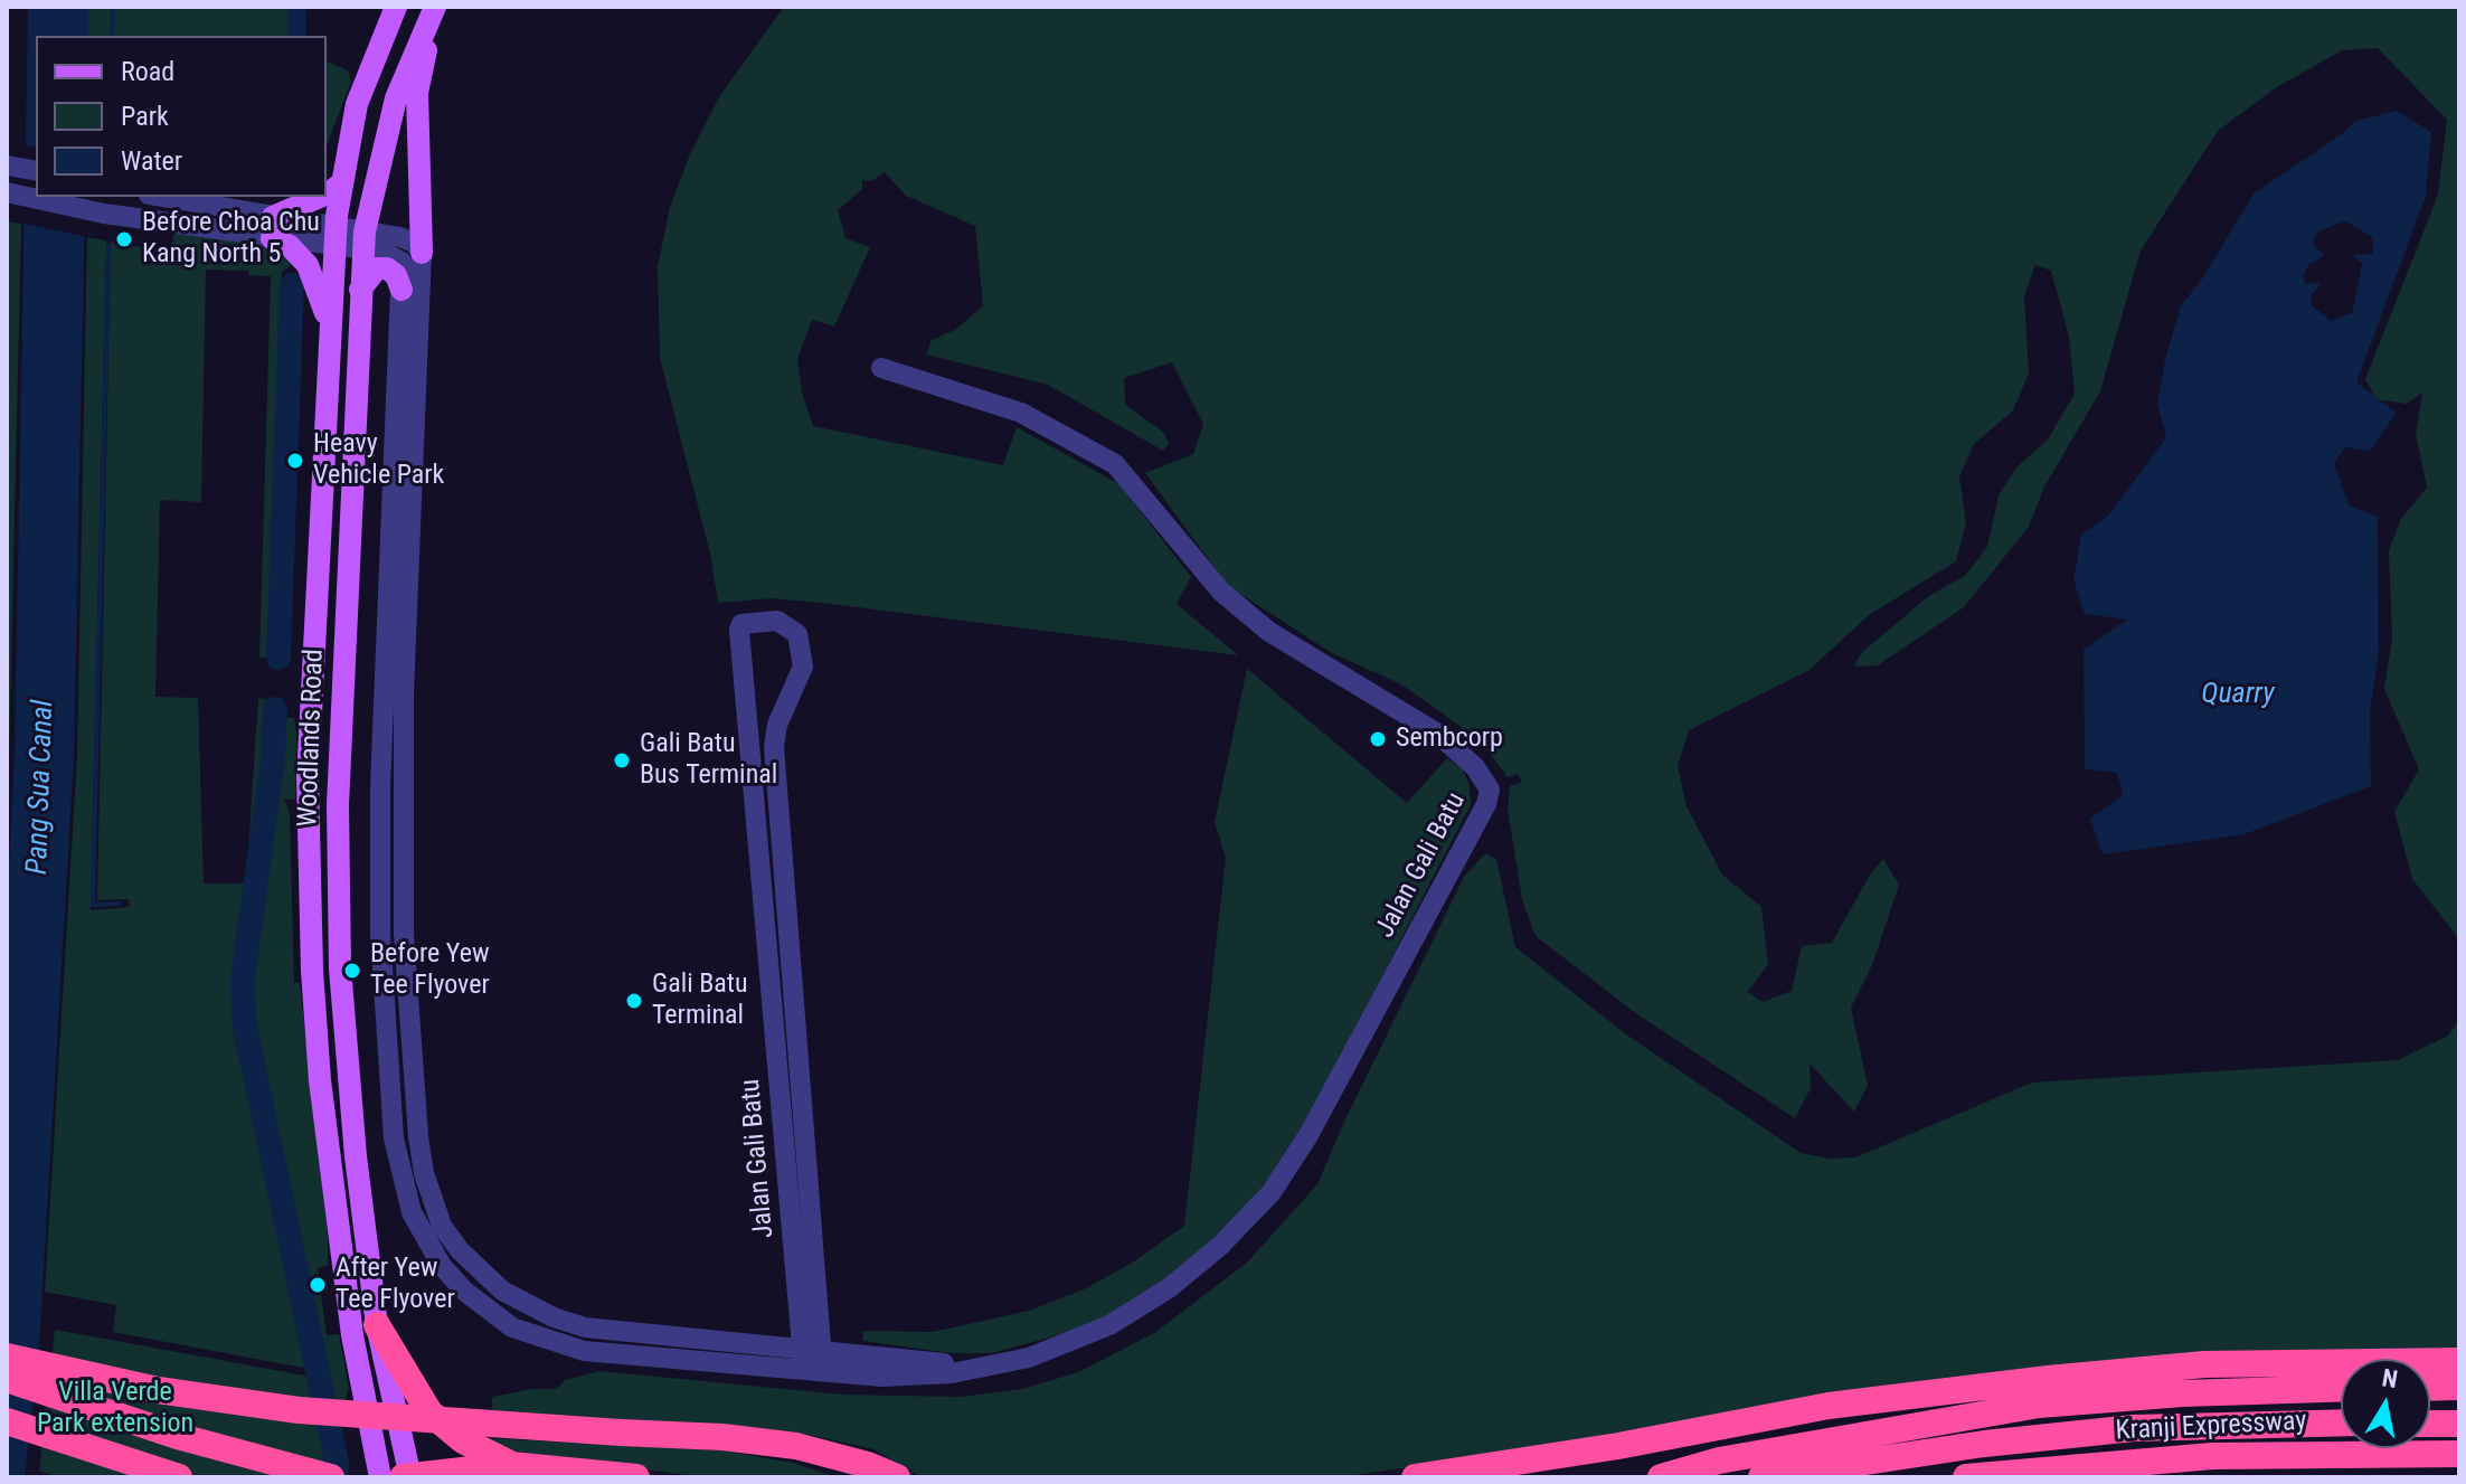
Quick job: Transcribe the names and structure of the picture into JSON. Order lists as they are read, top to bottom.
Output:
{
  "streets": {
    "highway": ["Kranji Expressway"],
    "main road": ["Woodlands Road"],
    "street": ["Jalan Gali Batu"]
  },
  "crossings": [
    ["Woodlands Road", "Jalan Gali Batu"]
  ],
  "water": ["Quarry", "Pang Sua Canal"],
  "parks": ["Villa Verde Park extension"],
  "places": [
    "Before Choa Chu Kang North 5",
    "Heavy Vehicle Park",
    "Sembcorp",
    "Gali Batu Bus Terminal",
    "Before Yew Tee Flyover",
    "Gali Batu Terminal",
    "After Yew Tee Flyover"
  ],
  "legend": ["Road", "Park", "Water"],
  "north": "top"
}
